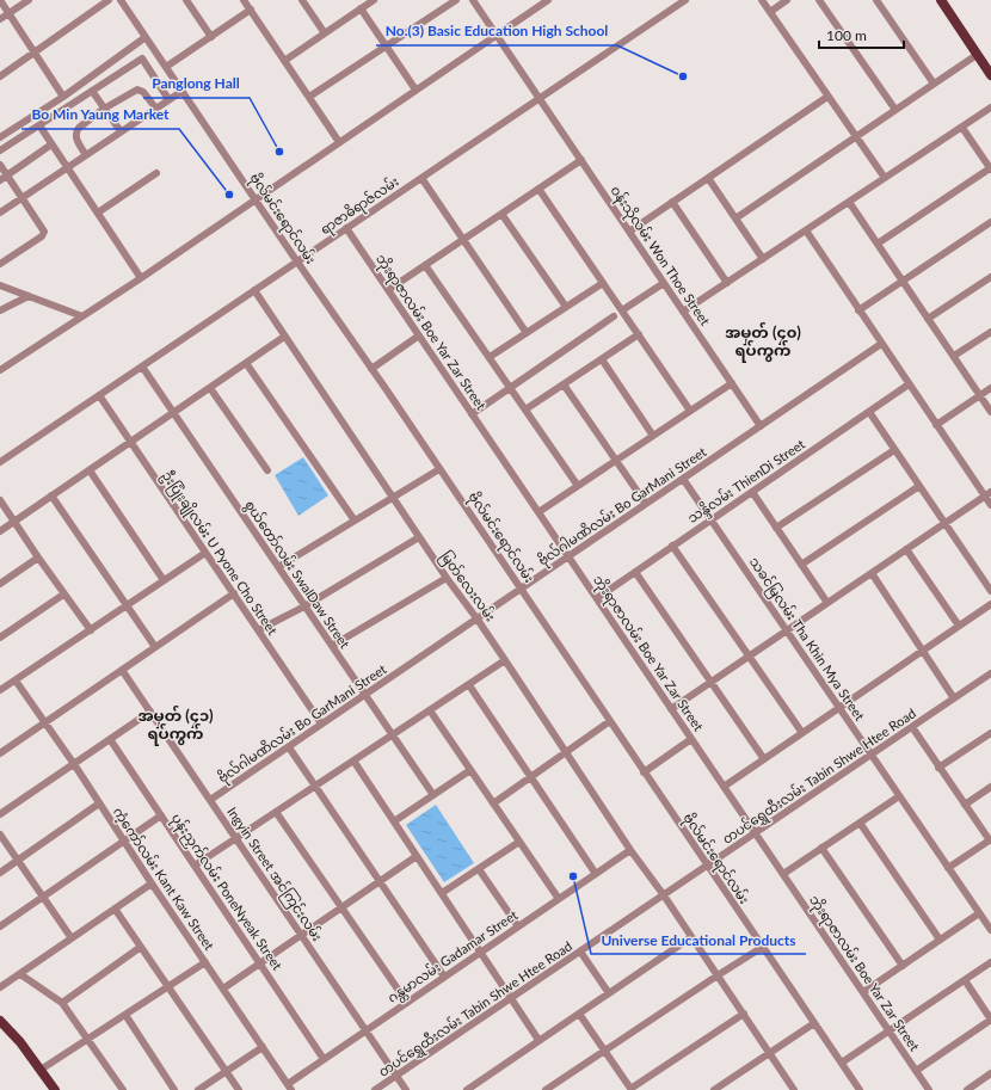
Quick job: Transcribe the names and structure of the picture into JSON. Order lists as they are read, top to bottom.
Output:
{
  "streets": {
    "street": [
      "ရာဇာဓိရာဇ်လမ်း",
      "ဗိုလ်မင်းရောင်လမ်း",
      "ဝန်းသိုလမ်း Won Thoe Street",
      "ဘိုးရာဇာလမ်း Boe Yar Zar Street",
      "သန္ဒိလမ်း ThienDi Street",
      "ဗိုလ်ဂါမဏိလမ်း Bo GarMani Street",
      "ဦးပြုံးချိုလမ်း U Pyone Cho Street",
      "စွယ်တော်လမ်း SwalDaw Street",
      "မြတ်လေးလမ်း",
      "သခင်မြလမ်း Tha Khin Mya Street",
      "တပင်ရွှေထီးလမ်း Tabin Shwe Htee Road",
      "Ingyin Street အင်ကြင်းလမ်း",
      "ကံ့ကော်လမ်း Kant Kaw Street",
      "ပုန်းညှက်လမ်း PoneNyeak Street",
      "ဂန္တမာလမ်း Gadamar Street"
    ]
  },
  "crossings": [
    ["ရာဇာဓိရာဇ်လမ်း", "ဗိုလ်မင်းရောင်လမ်း"],
    ["ရာဇာဓိရာဇ်လမ်း", "ဝန်းသိုလမ်း Won Thoe Street"],
    ["ရာဇာဓိရာဇ်လမ်း", "ဘိုးရာဇာလမ်း Boe Yar Zar Street"],
    ["ရာဇာဓိရာဇ်လမ်း", "ဦးပြုံးချိုလမ်း U Pyone Cho Street"],
    ["ရာဇာဓိရာဇ်လမ်း", "စွယ်တော်လမ်း SwalDaw Street"],
    ["ရာဇာဓိရာဇ်လမ်း", "မြတ်လေးလမ်း"],
    ["ဗိုလ်မင်းရောင်လမ်း", "ဗိုလ်ဂါမဏိလမ်း Bo GarMani Street"],
    ["ဗိုလ်မင်းရောင်လမ်း", "တပင်ရွှေထီးလမ်း Tabin Shwe Htee Road"],
    ["ဝန်းသိုလမ်း Won Thoe Street", "ဗိုလ်ဂါမဏိလမ်း Bo GarMani Street"],
    ["ဘိုးရာဇာလမ်း Boe Yar Zar Street", "သန္ဒိလမ်း ThienDi Street"],
    ["ဘိုးရာဇာလမ်း Boe Yar Zar Street", "ဗိုလ်ဂါမဏိလမ်း Bo GarMani Street"],
    ["ဘိုးရာဇာလမ်း Boe Yar Zar Street", "တပင်ရွှေထီးလမ်း Tabin Shwe Htee Road"],
    ["သန္ဒိလမ်း ThienDi Street", "သခင်မြလမ်း Tha Khin Mya Street"],
    ["ဗိုလ်ဂါမဏိလမ်း Bo GarMani Street", "ဦးပြုံးချိုလမ်း U Pyone Cho Street"],
    ["ဗိုလ်ဂါမဏိလမ်း Bo GarMani Street", "စွယ်တော်လမ်း SwalDaw Street"],
    ["ဗိုလ်ဂါမဏိလမ်း Bo GarMani Street", "မြတ်လေးလမ်း"],
    ["ဗိုလ်ဂါမဏိလမ်း Bo GarMani Street", "သခင်မြလမ်း Tha Khin Mya Street"],
    ["ဗိုလ်ဂါမဏိလမ်း Bo GarMani Street", "Ingyin Street အင်ကြင်းလမ်း"],
    ["မြတ်လေးလမ်း", "တပင်ရွှေထီးလမ်း Tabin Shwe Htee Road"],
    ["မြတ်လေးလမ်း", "ဂန္တမာလမ်း Gadamar Street"],
    ["သခင်မြလမ်း Tha Khin Mya Street", "တပင်ရွှေထီးလမ်း Tabin Shwe Htee Road"],
    ["တပင်ရွှေထီးလမ်း Tabin Shwe Htee Road", "Ingyin Street အင်ကြင်းလမ်း"],
    ["Ingyin Street အင်ကြင်းလမ်း", "ဂန္တမာလမ်း Gadamar Street"],
    ["ကံ့ကော်လမ်း Kant Kaw Street", "ဂန္တမာလမ်း Gadamar Street"],
    ["ပုန်းညှက်လမ်း PoneNyeak Street", "ဂန္တမာလမ်း Gadamar Street"]
  ],
  "districts": ["အမှတ် (၄၀) ရပ်ကွက်", "အမှတ် (၄၁) ရပ်ကွက်"],
  "places": [
    "No.(3) Basic Education High School",
    "Panglong Hall",
    "Bo Min Yaung Market",
    "Universe Educational Products"
  ],
  "scale_bar": "100 m"
}
